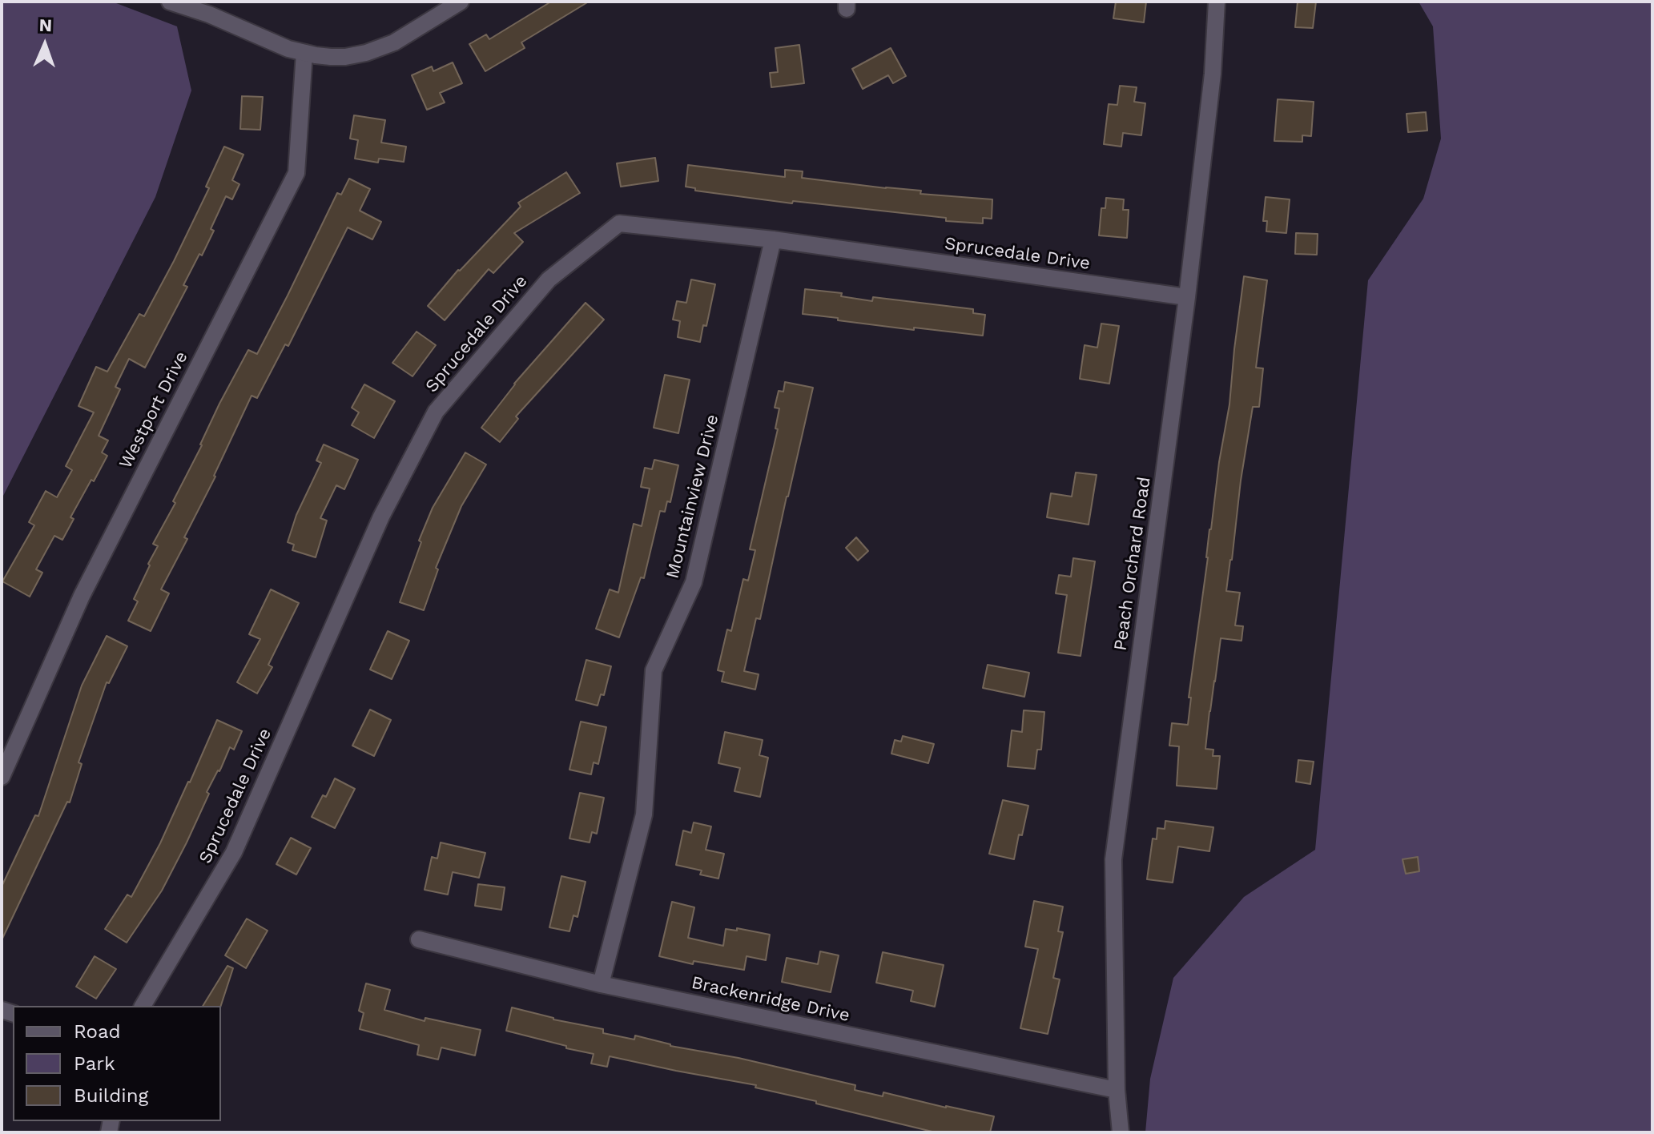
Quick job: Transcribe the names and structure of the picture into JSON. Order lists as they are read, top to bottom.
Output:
{
  "streets": {
    "street": [
      "Sprucedale Drive",
      "Westport Drive",
      "Mountainview Drive",
      "Peach Orchard Road",
      "Brackenridge Drive"
    ]
  },
  "crossings": [
    ["Sprucedale Drive", "Mountainview Drive"],
    ["Sprucedale Drive", "Peach Orchard Road"],
    ["Mountainview Drive", "Brackenridge Drive"],
    ["Peach Orchard Road", "Brackenridge Drive"]
  ],
  "legend": ["Road", "Park", "Building"],
  "north": "top"
}
